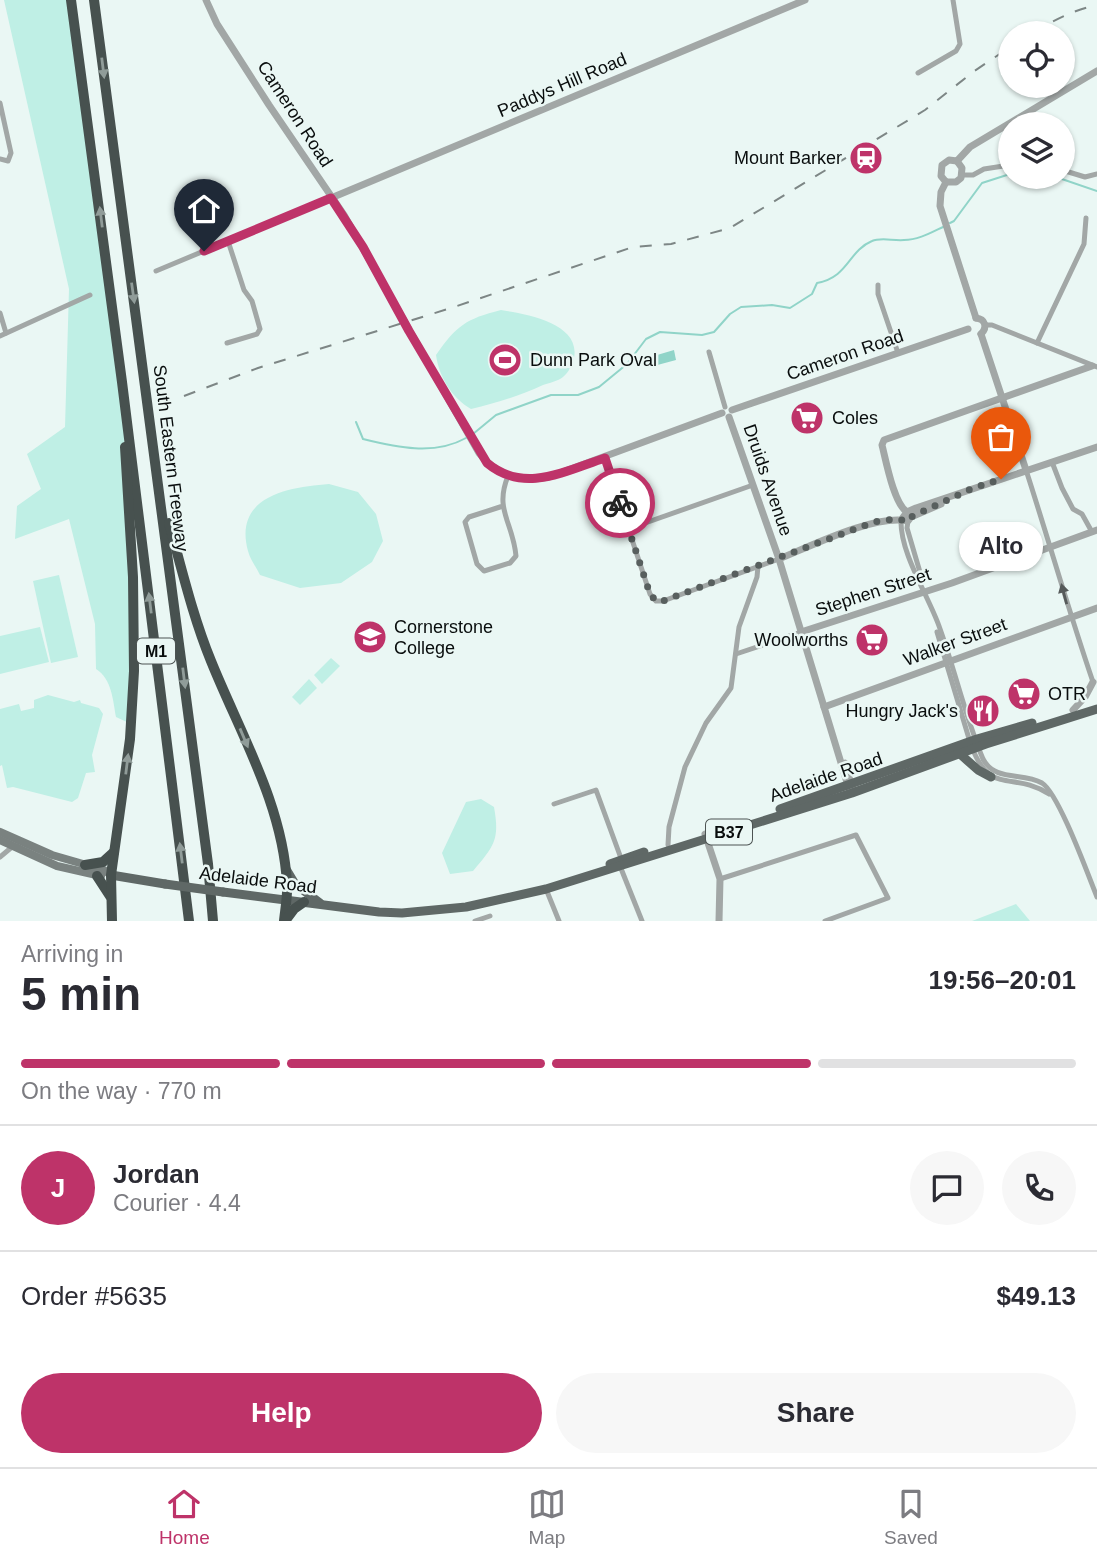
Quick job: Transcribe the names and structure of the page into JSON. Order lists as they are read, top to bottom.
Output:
{
  "streets": {
    "highway": ["South Eastern Freeway", "M1"],
    "main road": ["Adelaide Road", "B37"],
    "street": [
      "Paddys Hill Road",
      "Cameron Road",
      "Druids Avenue",
      "Stephen Street",
      "Walker Street"
    ]
  },
  "crossings": [
    ["Paddys Hill Road", "Cameron Road"],
    ["Cameron Road", "Druids Avenue"],
    ["Druids Avenue", "Stephen Street"],
    ["Druids Avenue", "Walker Street"],
    ["Druids Avenue", "Adelaide Road"]
  ],
  "places": {
    "station": ["Mount Barker"],
    "sports": ["Dunn Park Oval"],
    "supermarket": ["Coles", "Woolworths", "OTR"],
    "other": ["Alto"],
    "school or university": ["Cornerstone College"],
    "restaurant": ["Hungry Jack's"]
  },
  "page": {
    "bubble": "Alto",
    "heading": ["5 min", "Arriving in", "19:56–20:01"],
    "panel": [
      "Jordan",
      "Courier · 4.4",
      "Order #5635",
      "$49.13"
    ],
    "bar": "On the way · 770 m",
    "round": "J",
    "buttons": ["Help", "Share"],
    "tabs": ["Home", "Map", "Saved"]
  }
}
